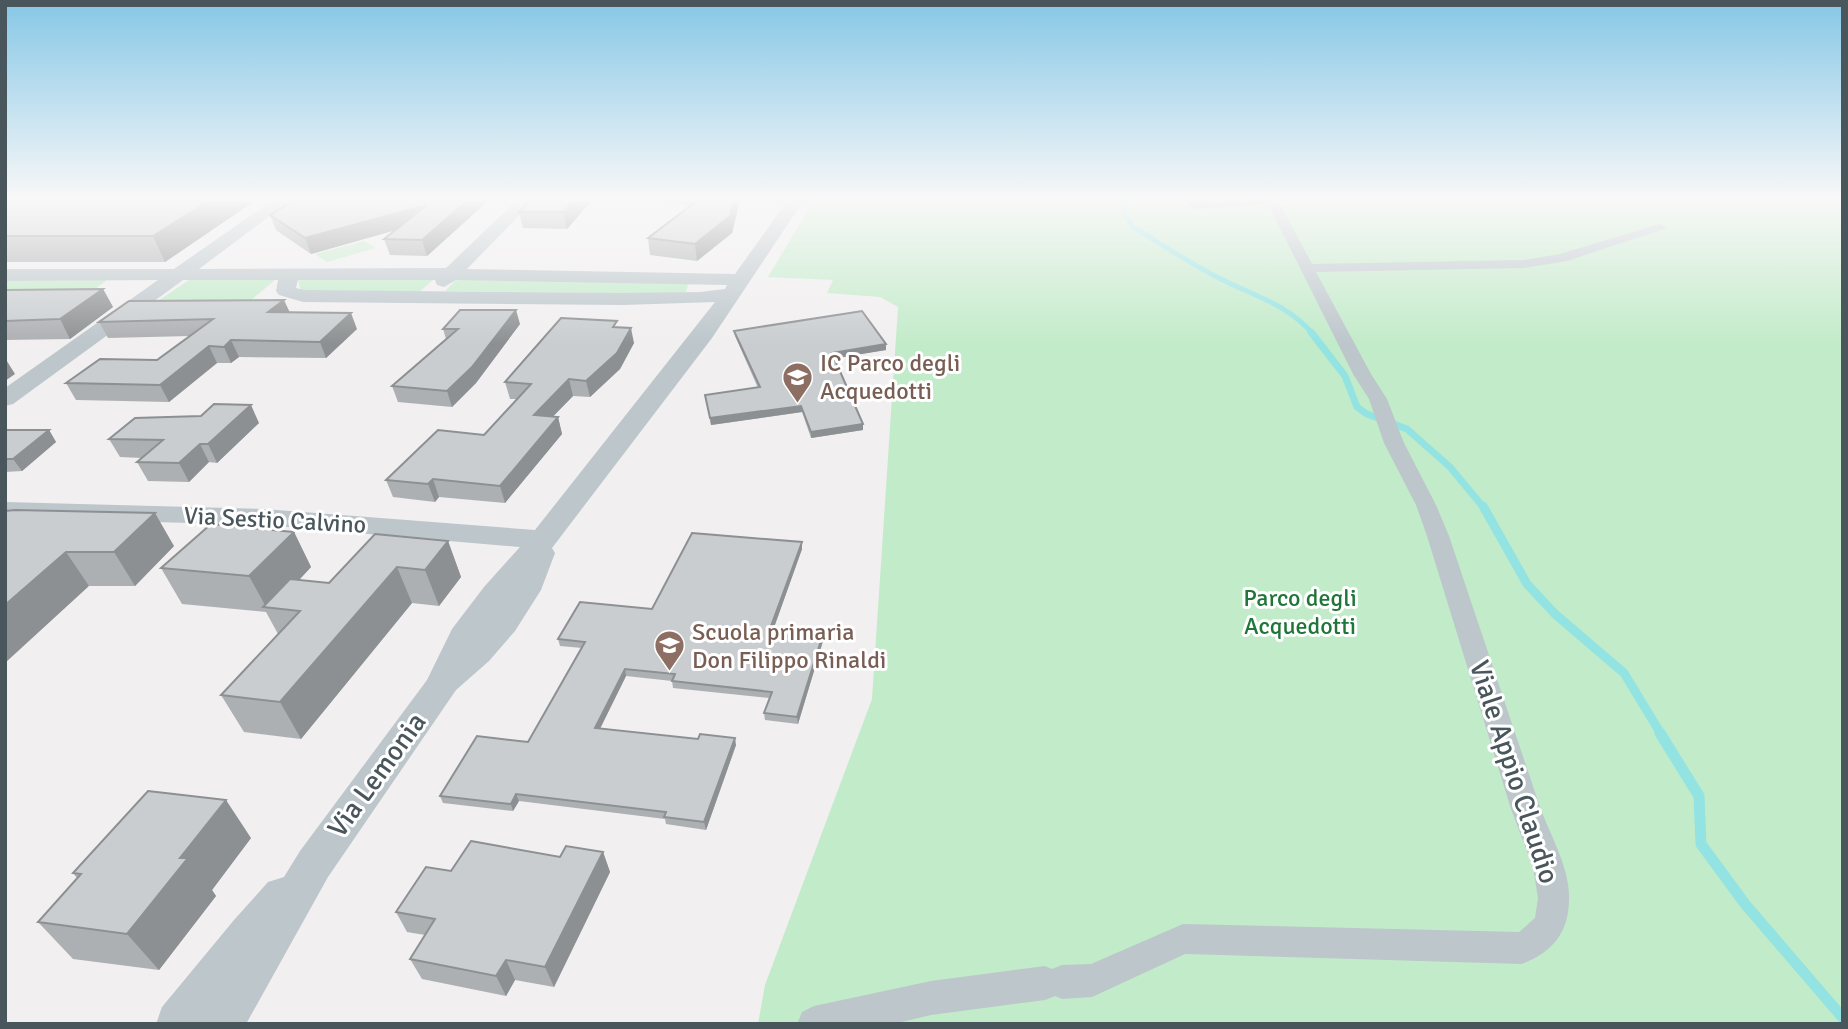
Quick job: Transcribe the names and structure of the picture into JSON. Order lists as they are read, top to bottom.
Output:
{
  "streets": {
    "street": ["Via Sestio Calvino", "Viale Appio Claudio", "Via Lemonia"]
  },
  "crossings": [
    ["Via Sestio Calvino", "Via Lemonia"]
  ],
  "parks": ["Parco degli Acquedotti"],
  "places": {
    "school or university": ["IC Parco degli Acquedotti", "Scuola primaria Don Filippo Rinaldi"]
  }
}
